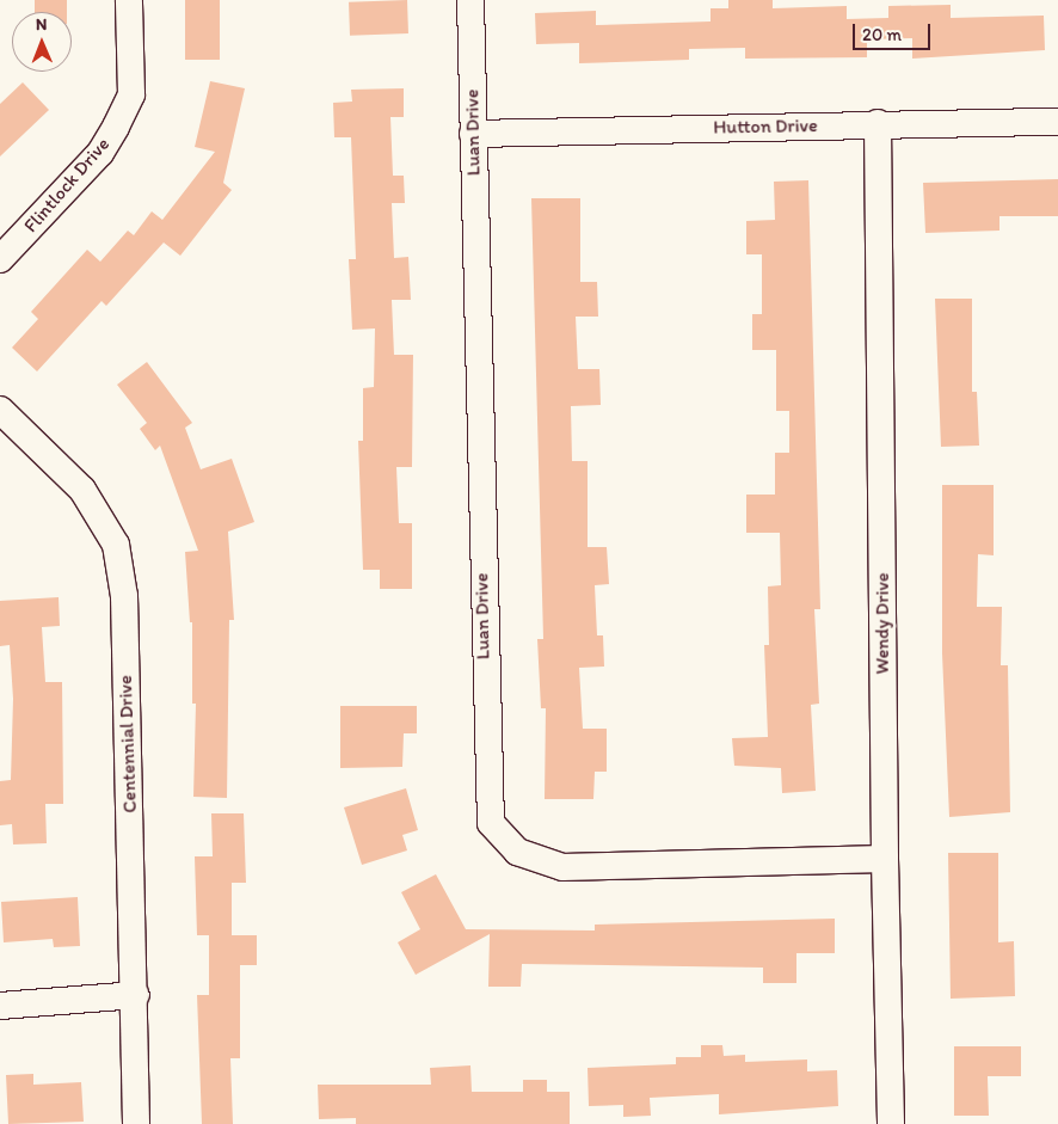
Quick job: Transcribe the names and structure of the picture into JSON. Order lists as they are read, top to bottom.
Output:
{
  "streets": {
    "street": [
      "Hutton Drive",
      "Luan Drive",
      "Flintlock Drive",
      "Wendy Drive",
      "Centennial Drive"
    ]
  },
  "crossings": [
    ["Hutton Drive", "Luan Drive"],
    ["Hutton Drive", "Wendy Drive"],
    ["Luan Drive", "Wendy Drive"]
  ],
  "scale_bar": "20 m",
  "north": "top"
}
